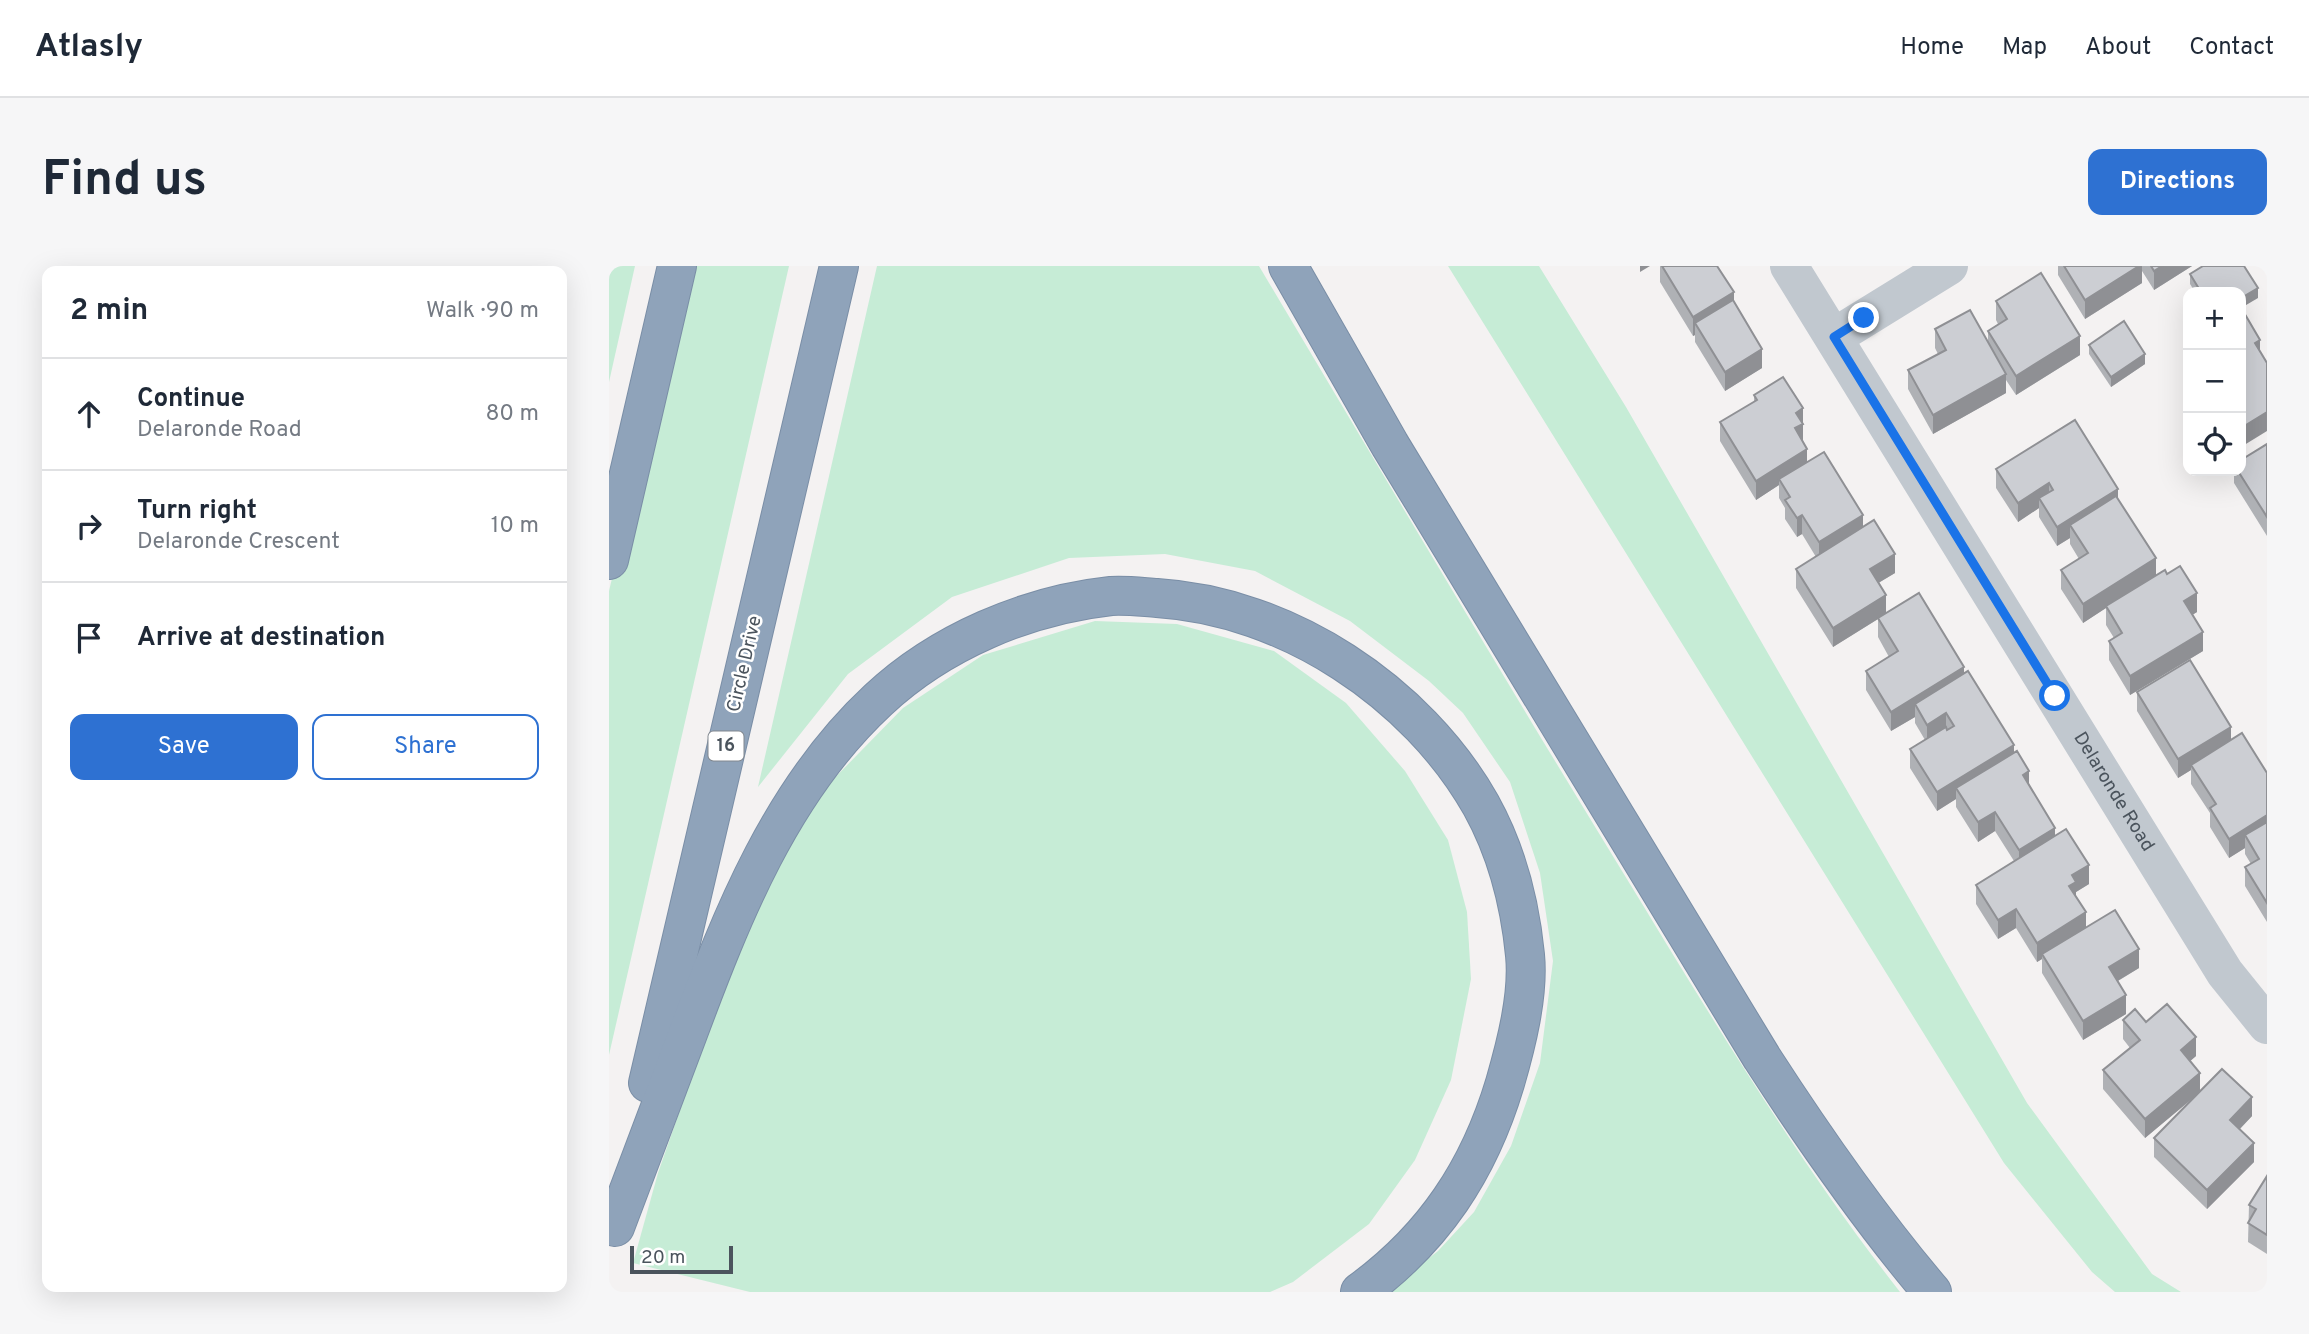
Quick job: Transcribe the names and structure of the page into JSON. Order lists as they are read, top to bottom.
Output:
{
  "streets": {
    "highway": ["Circle Drive", "16"],
    "street": ["Delaronde Road"]
  },
  "scale_bar": "20 m",
  "page": {
    "header": "Atlasly",
    "nav": [
      "Home",
      "Map",
      "About",
      "Contact"
    ],
    "buttons": [
      "Directions",
      ["Save", "Share"]
    ],
    "title": "Find us",
    "heading": ["2 min", "Walk · 90 m"],
    "map_buttons": ["+", "−"],
    "list": [
      ["Continue", "Delaronde Road", "80 m"],
      ["Turn right", "Delaronde Crescent", "10 m"],
      "Arrive at destination"
    ],
    "scale": "20 m"
  }
}
